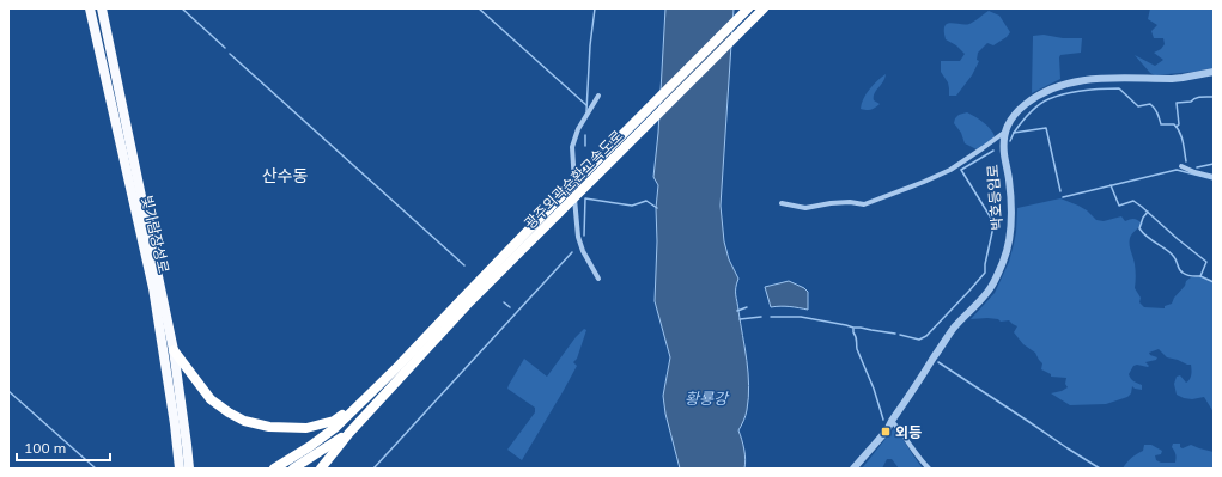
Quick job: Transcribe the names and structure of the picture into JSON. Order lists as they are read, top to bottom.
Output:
{
  "streets": {
    "highway": ["광주외곽순환고속도로", "빛가람장성로"],
    "street": ["박호등임로"]
  },
  "districts": ["산수동"],
  "water": ["황룡강"],
  "places": {
    "transit": ["외등"]
  },
  "scale_bar": "100 m"
}
